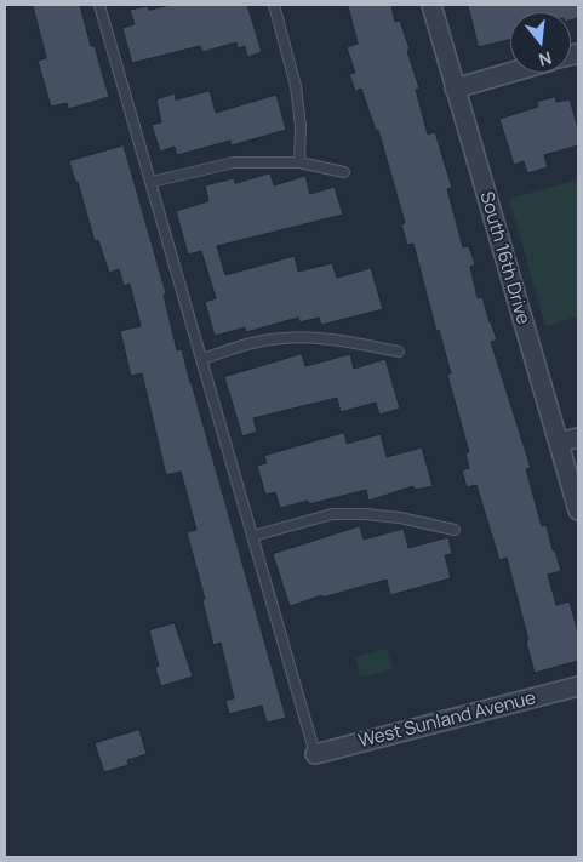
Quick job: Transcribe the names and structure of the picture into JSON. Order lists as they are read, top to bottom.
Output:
{
  "streets": {
    "street": ["South 16th Drive", "West Sunland Avenue"]
  },
  "north": "bottom"
}
